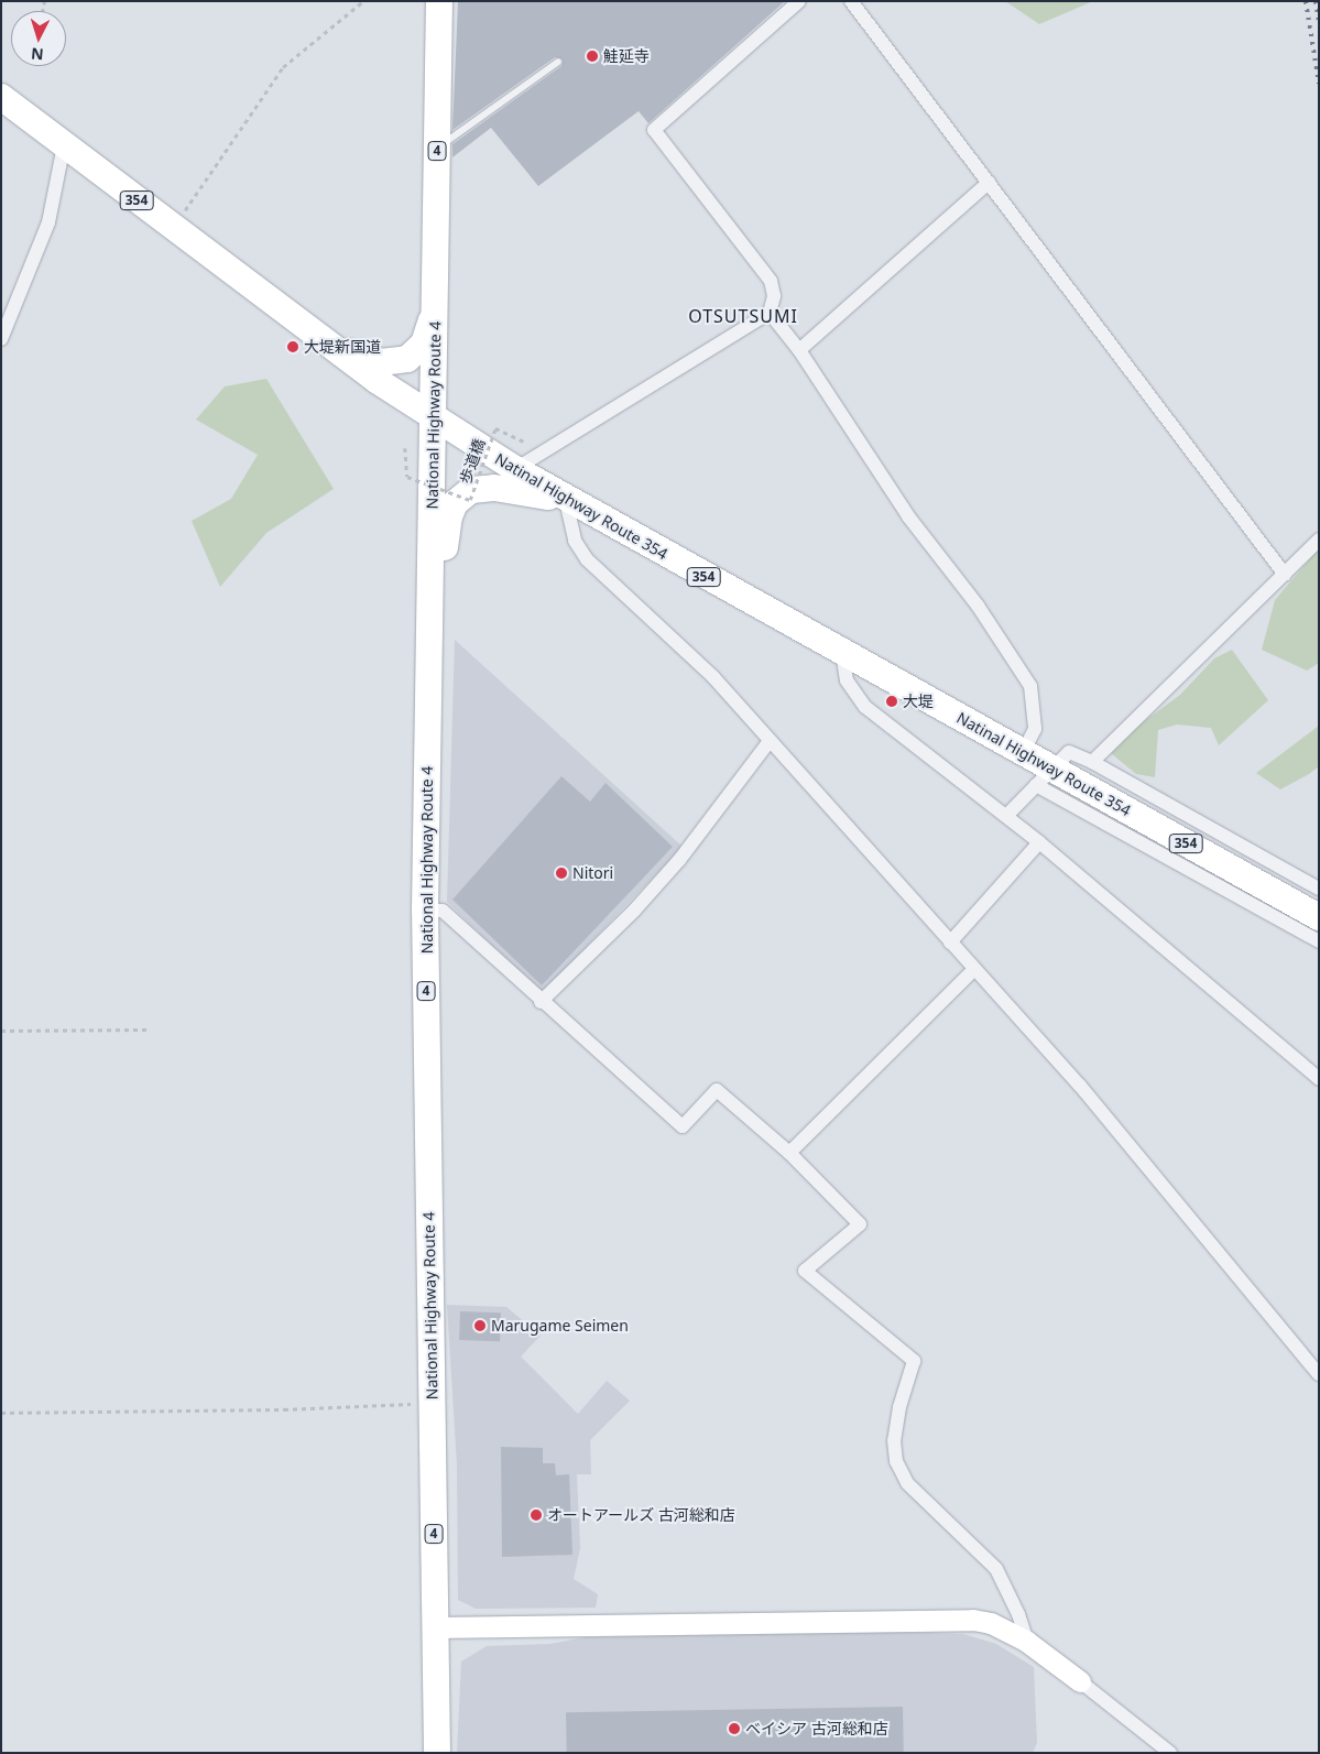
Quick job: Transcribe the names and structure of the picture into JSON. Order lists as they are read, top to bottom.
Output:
{
  "streets": {
    "highway": [
      "4",
      "354",
      "National Highway Route 4",
      "Natinal Highway Route 354"
    ],
    "path": ["歩道橋"]
  },
  "crossings": [
    ["National Highway Route 4", "Natinal Highway Route 354"]
  ],
  "districts": ["OTSUTSUMI"],
  "places": [
    "鮭延寺",
    "大堤新国道",
    "大堤",
    "Nitori",
    "Marugame Seimen",
    "オートアールズ 古河総和店",
    "ベイシア 古河総和店"
  ],
  "north": "bottom"
}
